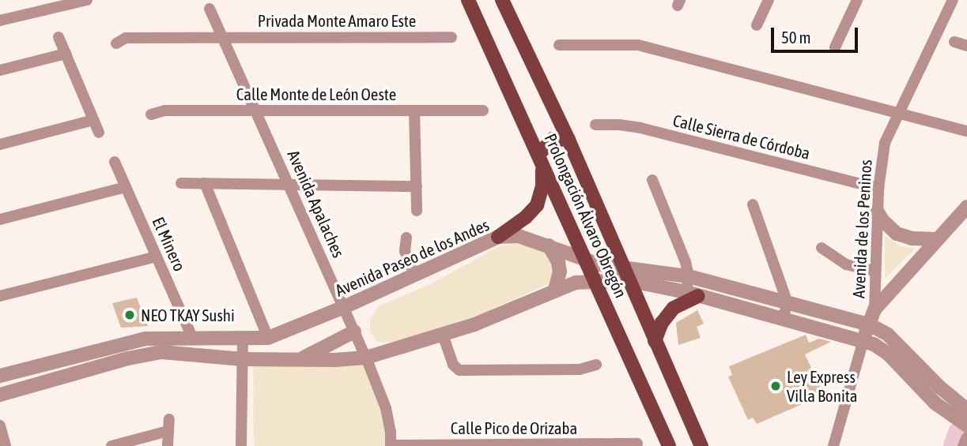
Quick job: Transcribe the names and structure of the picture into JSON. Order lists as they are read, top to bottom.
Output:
{
  "streets": {
    "main road": ["Prolongación Álvaro Obregón"],
    "street": [
      "Privada Monte Amaro Este",
      "Calle Monte de León Oeste",
      "Calle Sierra de Córdoba",
      "Avenida Apalaches",
      "Avenida de los Peninos",
      "El Minero",
      "Avenida Paseo de los Andes",
      "Calle Pico de Orizaba"
    ]
  },
  "crossings": [
    ["Privada Monte Amaro Este", "Avenida Apalaches"],
    ["Calle Monte de León Oeste", "Avenida Apalaches"],
    ["Calle Sierra de Córdoba", "Avenida de los Peninos"],
    ["Avenida Apalaches", "Avenida Paseo de los Andes"],
    ["Avenida Apalaches", "Calle Pico de Orizaba"],
    ["Prolongación Álvaro Obregón", "Avenida Paseo de los Andes"],
    ["El Minero", "Avenida Paseo de los Andes"]
  ],
  "places": ["NEO TKAY Sushi", "Ley Express Villa Bonita"],
  "scale_bar": "50 m"
}
